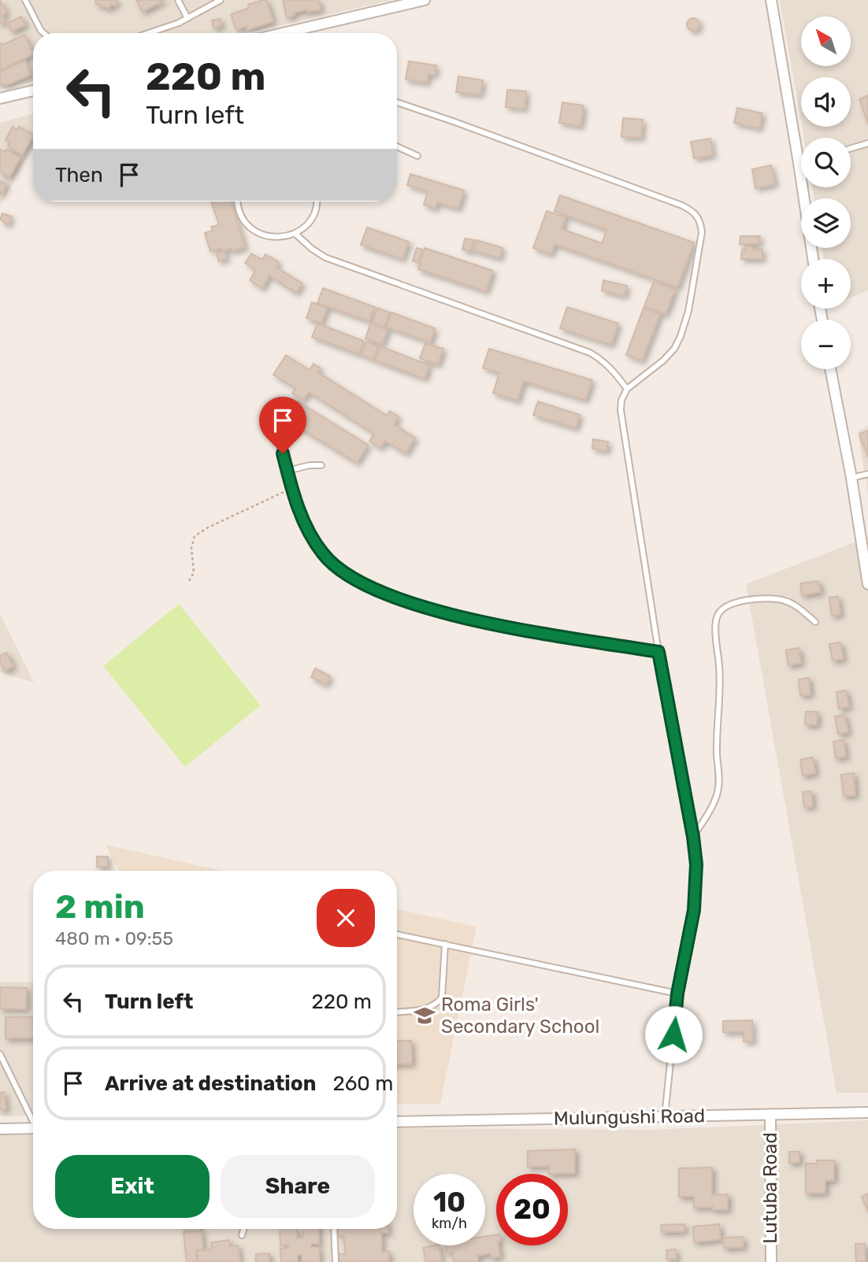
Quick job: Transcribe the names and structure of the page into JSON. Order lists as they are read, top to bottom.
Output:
{
  "streets": {
    "street": ["Mulungushi Road", "Lutuba Road"]
  },
  "crossings": [
    ["Mulungushi Road", "Lutuba Road"]
  ],
  "places": {
    "school or university": ["Roma Girls' Secondary School"]
  },
  "north": "top left",
  "page": {
    "map_buttons": ["+", "−"],
    "turn": ["220 m", "Turn left"],
    "then": "Then",
    "heading": ["2 min", "480 m · 09:55"],
    "list": [
      {
        "name": "Turn left",
        "value": "220 m"
      },
      {
        "name": "Arrive at destination",
        "value": "260 m"
      }
    ],
    "buttons": ["Exit", "Share"],
    "speed": "10 km/h",
    "limit": "20"
  }
}
